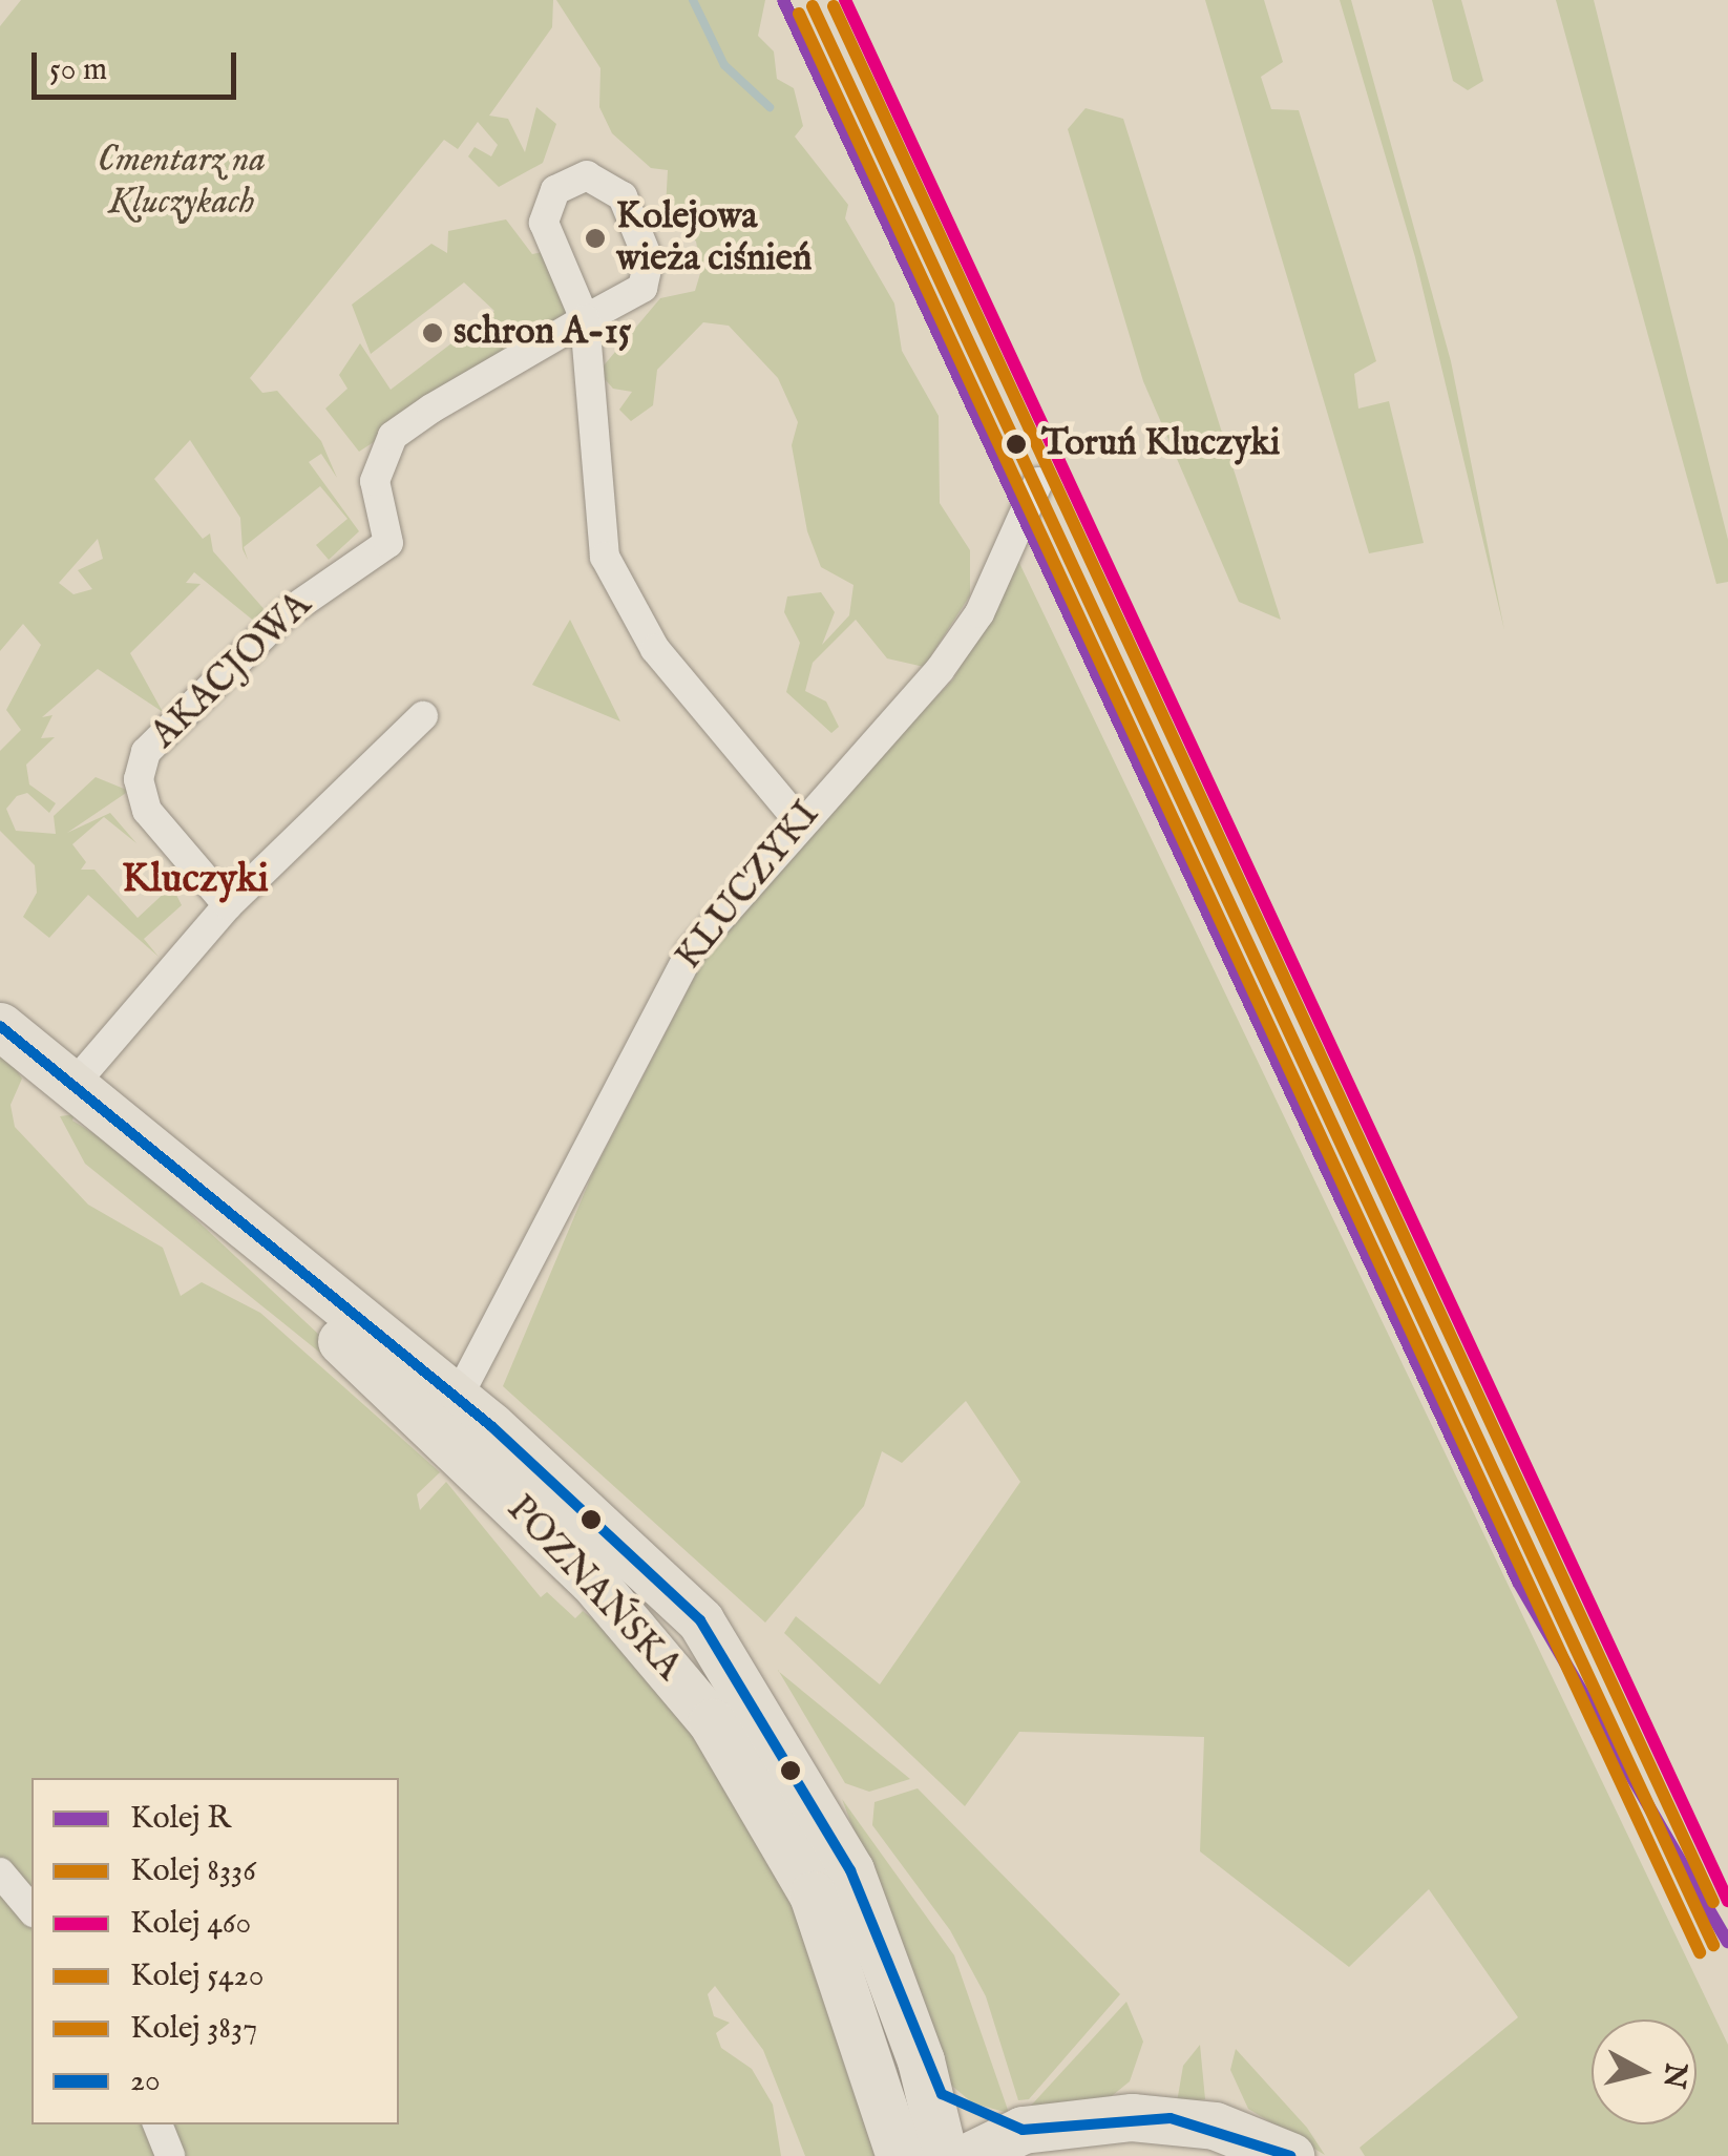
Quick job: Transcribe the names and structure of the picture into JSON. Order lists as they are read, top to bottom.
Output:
{
  "streets": {
    "main road": ["POZNAŃSKA"],
    "street": ["AKACJOWA", "KLUCZYKI"]
  },
  "crossings": [
    ["KLUCZYKI", "POZNAŃSKA"]
  ],
  "districts": ["Kluczyki"],
  "parks": ["Cmentarz na Kluczykach"],
  "places": ["Kolejowa wieża ciśnień", "schron A-15", "Toruń Kluczyki"],
  "lines": [
    "rail line R",
    "rail line 460",
    "rail line 8336",
    "rail line 3837",
    "rail line 5420",
    "transit line 20"
  ],
  "legend": [
    "Kolej R",
    "Kolej 8336",
    "Kolej 460",
    "Kolej 5420",
    "Kolej 3837",
    "20"
  ],
  "scale_bar": "50 m",
  "north": "right"
}
